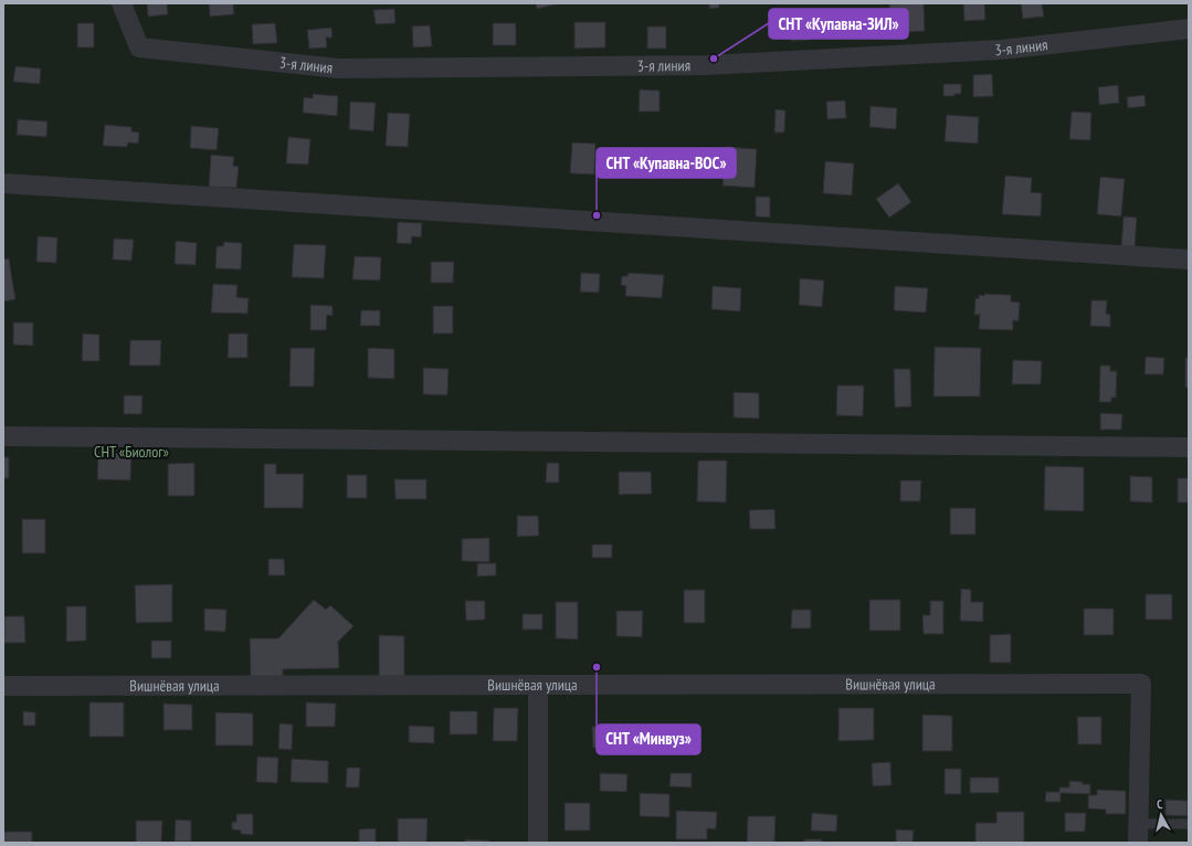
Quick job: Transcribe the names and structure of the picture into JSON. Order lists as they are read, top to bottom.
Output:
{
  "streets": {
    "street": ["3-я линия", "Вишнёвая улица"]
  },
  "parks": ["СНТ «Биолог»"],
  "places": ["СНТ «Купавна-ЗИЛ»", "СНТ «Купавна-ВОС»", "СНТ «Минвуз»"],
  "north": "top"
}
